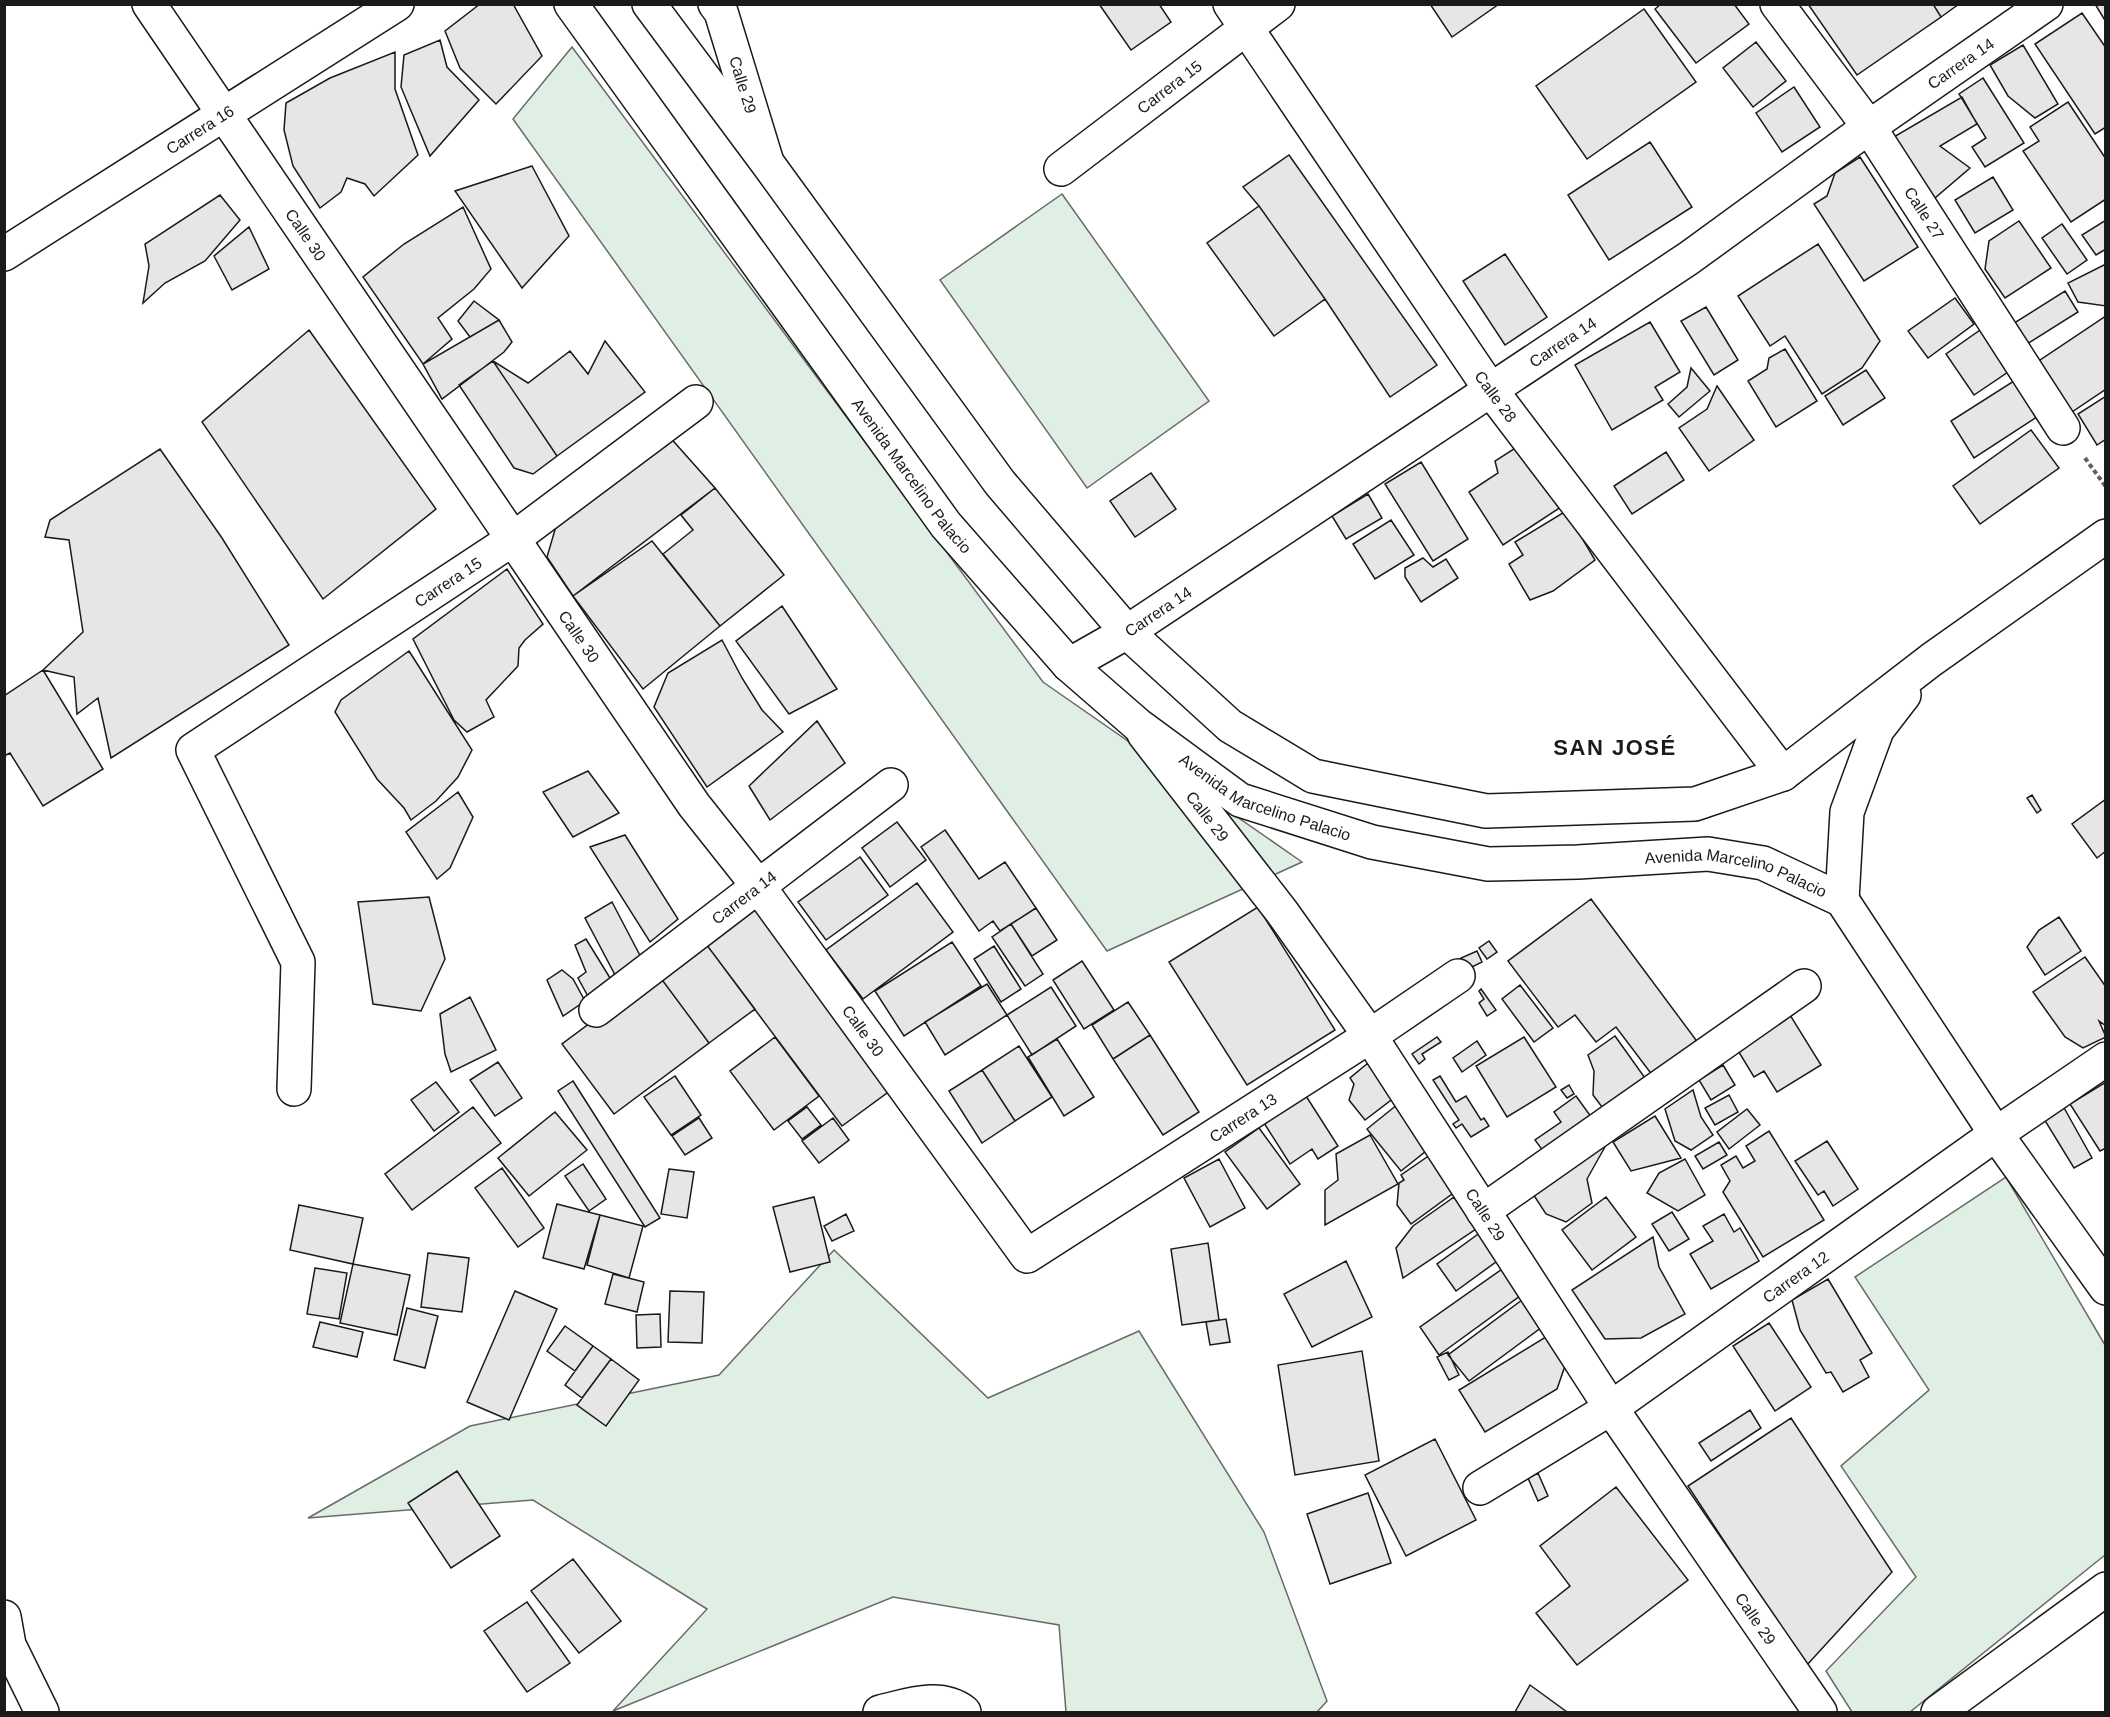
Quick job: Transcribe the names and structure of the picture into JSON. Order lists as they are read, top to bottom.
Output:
{
  "streets": {
    "street": [
      "Carrera 14",
      "Calle 29",
      "Carrera 15",
      "Carrera 16",
      "Calle 27",
      "Calle 30",
      "Calle 28",
      "Avenida Marcelino Palacio",
      "Carrera 13",
      "Carrera 12"
    ]
  },
  "crossings": [
    ["Carrera 14", "Calle 27"],
    ["Carrera 14", "Calle 30"],
    ["Carrera 14", "Calle 28"],
    ["Carrera 14", "Avenida Marcelino Palacio"],
    ["Calle 29", "Avenida Marcelino Palacio"],
    ["Calle 29", "Carrera 13"],
    ["Calle 29", "Carrera 12"],
    ["Carrera 15", "Calle 30"],
    ["Carrera 15", "Calle 28"],
    ["Carrera 16", "Calle 30"],
    ["Calle 30", "Carrera 13"],
    ["Avenida Marcelino Palacio", "Carrera 12"]
  ],
  "districts": ["SAN JOSÉ"]
}
